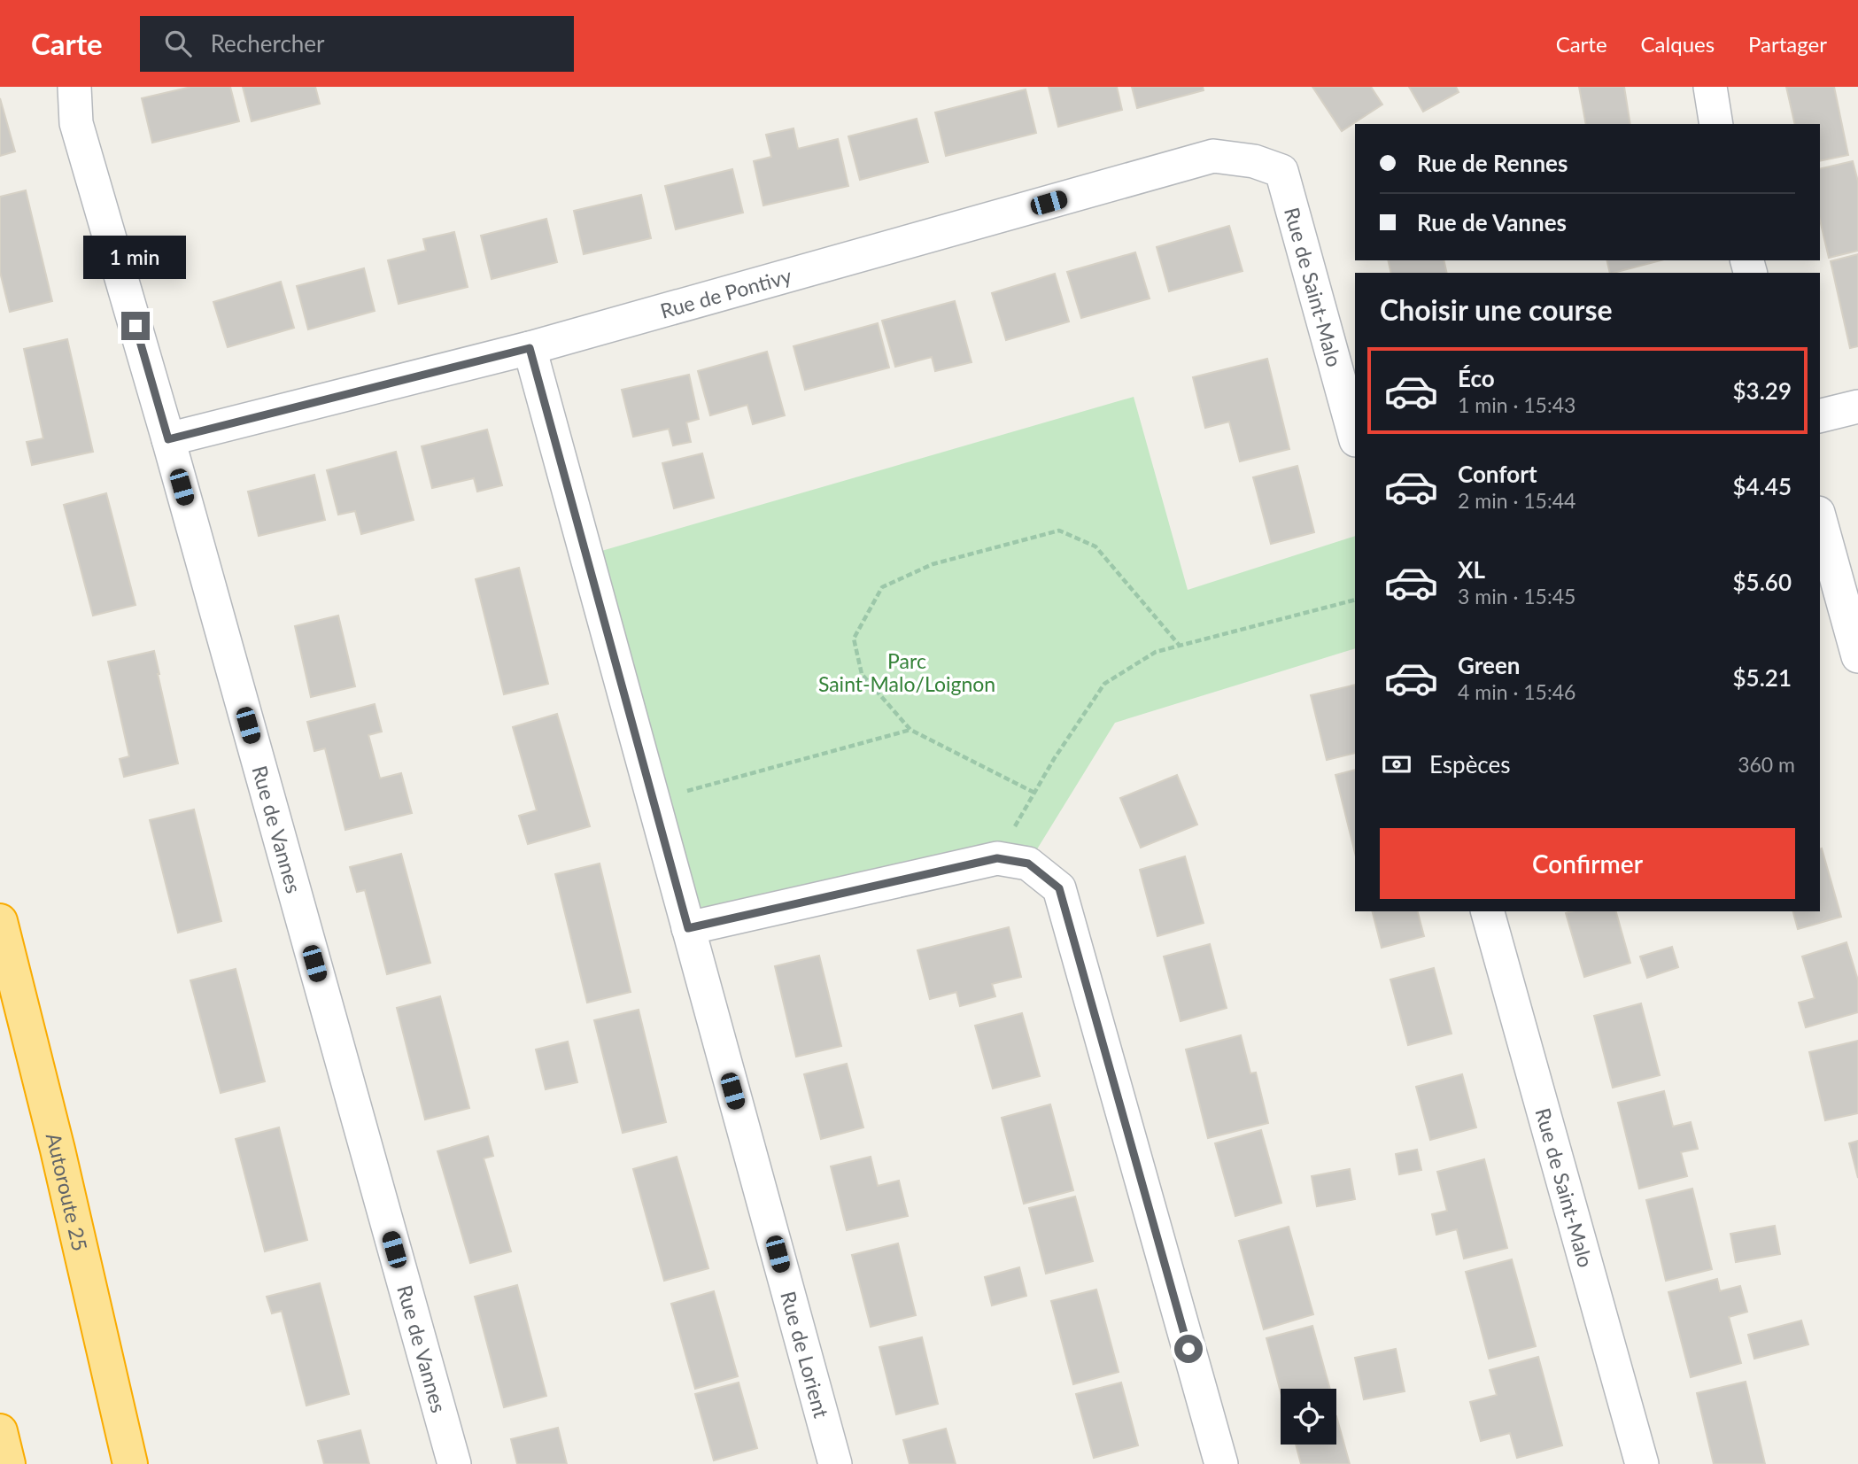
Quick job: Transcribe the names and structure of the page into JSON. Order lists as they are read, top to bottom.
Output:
{
  "streets": {
    "highway": ["Autoroute 25"],
    "street": [
      "Rue de Saint-Malo",
      "Rue de Pontivy",
      "Rue de Vannes",
      "Rue de Lorient"
    ]
  },
  "crossings": [
    ["Rue de Saint-Malo", "Rue de Pontivy"],
    ["Rue de Pontivy", "Rue de Vannes"],
    ["Rue de Pontivy", "Rue de Lorient"]
  ],
  "parks": ["Parc Saint-Malo/Loignon"],
  "page": {
    "header": "Carte",
    "search": "Rechercher",
    "nav": ["Carte", "Calques", "Partager"],
    "banner": ["Rue de Rennes", "Rue de Vannes"],
    "bubble": "1 min",
    "heading": "Choisir une course",
    "list": [
      {
        "name": "Éco",
        "note": "1 min · 15:43",
        "value": "$3.29"
      },
      {
        "name": "Confort",
        "note": "2 min · 15:44",
        "value": "$4.45"
      },
      {
        "name": "XL",
        "note": "3 min · 15:45",
        "value": "$5.60"
      },
      {
        "name": "Green",
        "note": "4 min · 15:46",
        "value": "$5.21"
      }
    ],
    "pay": ["Espèces", "360 m"],
    "buttons": "Confirmer"
  }
}
